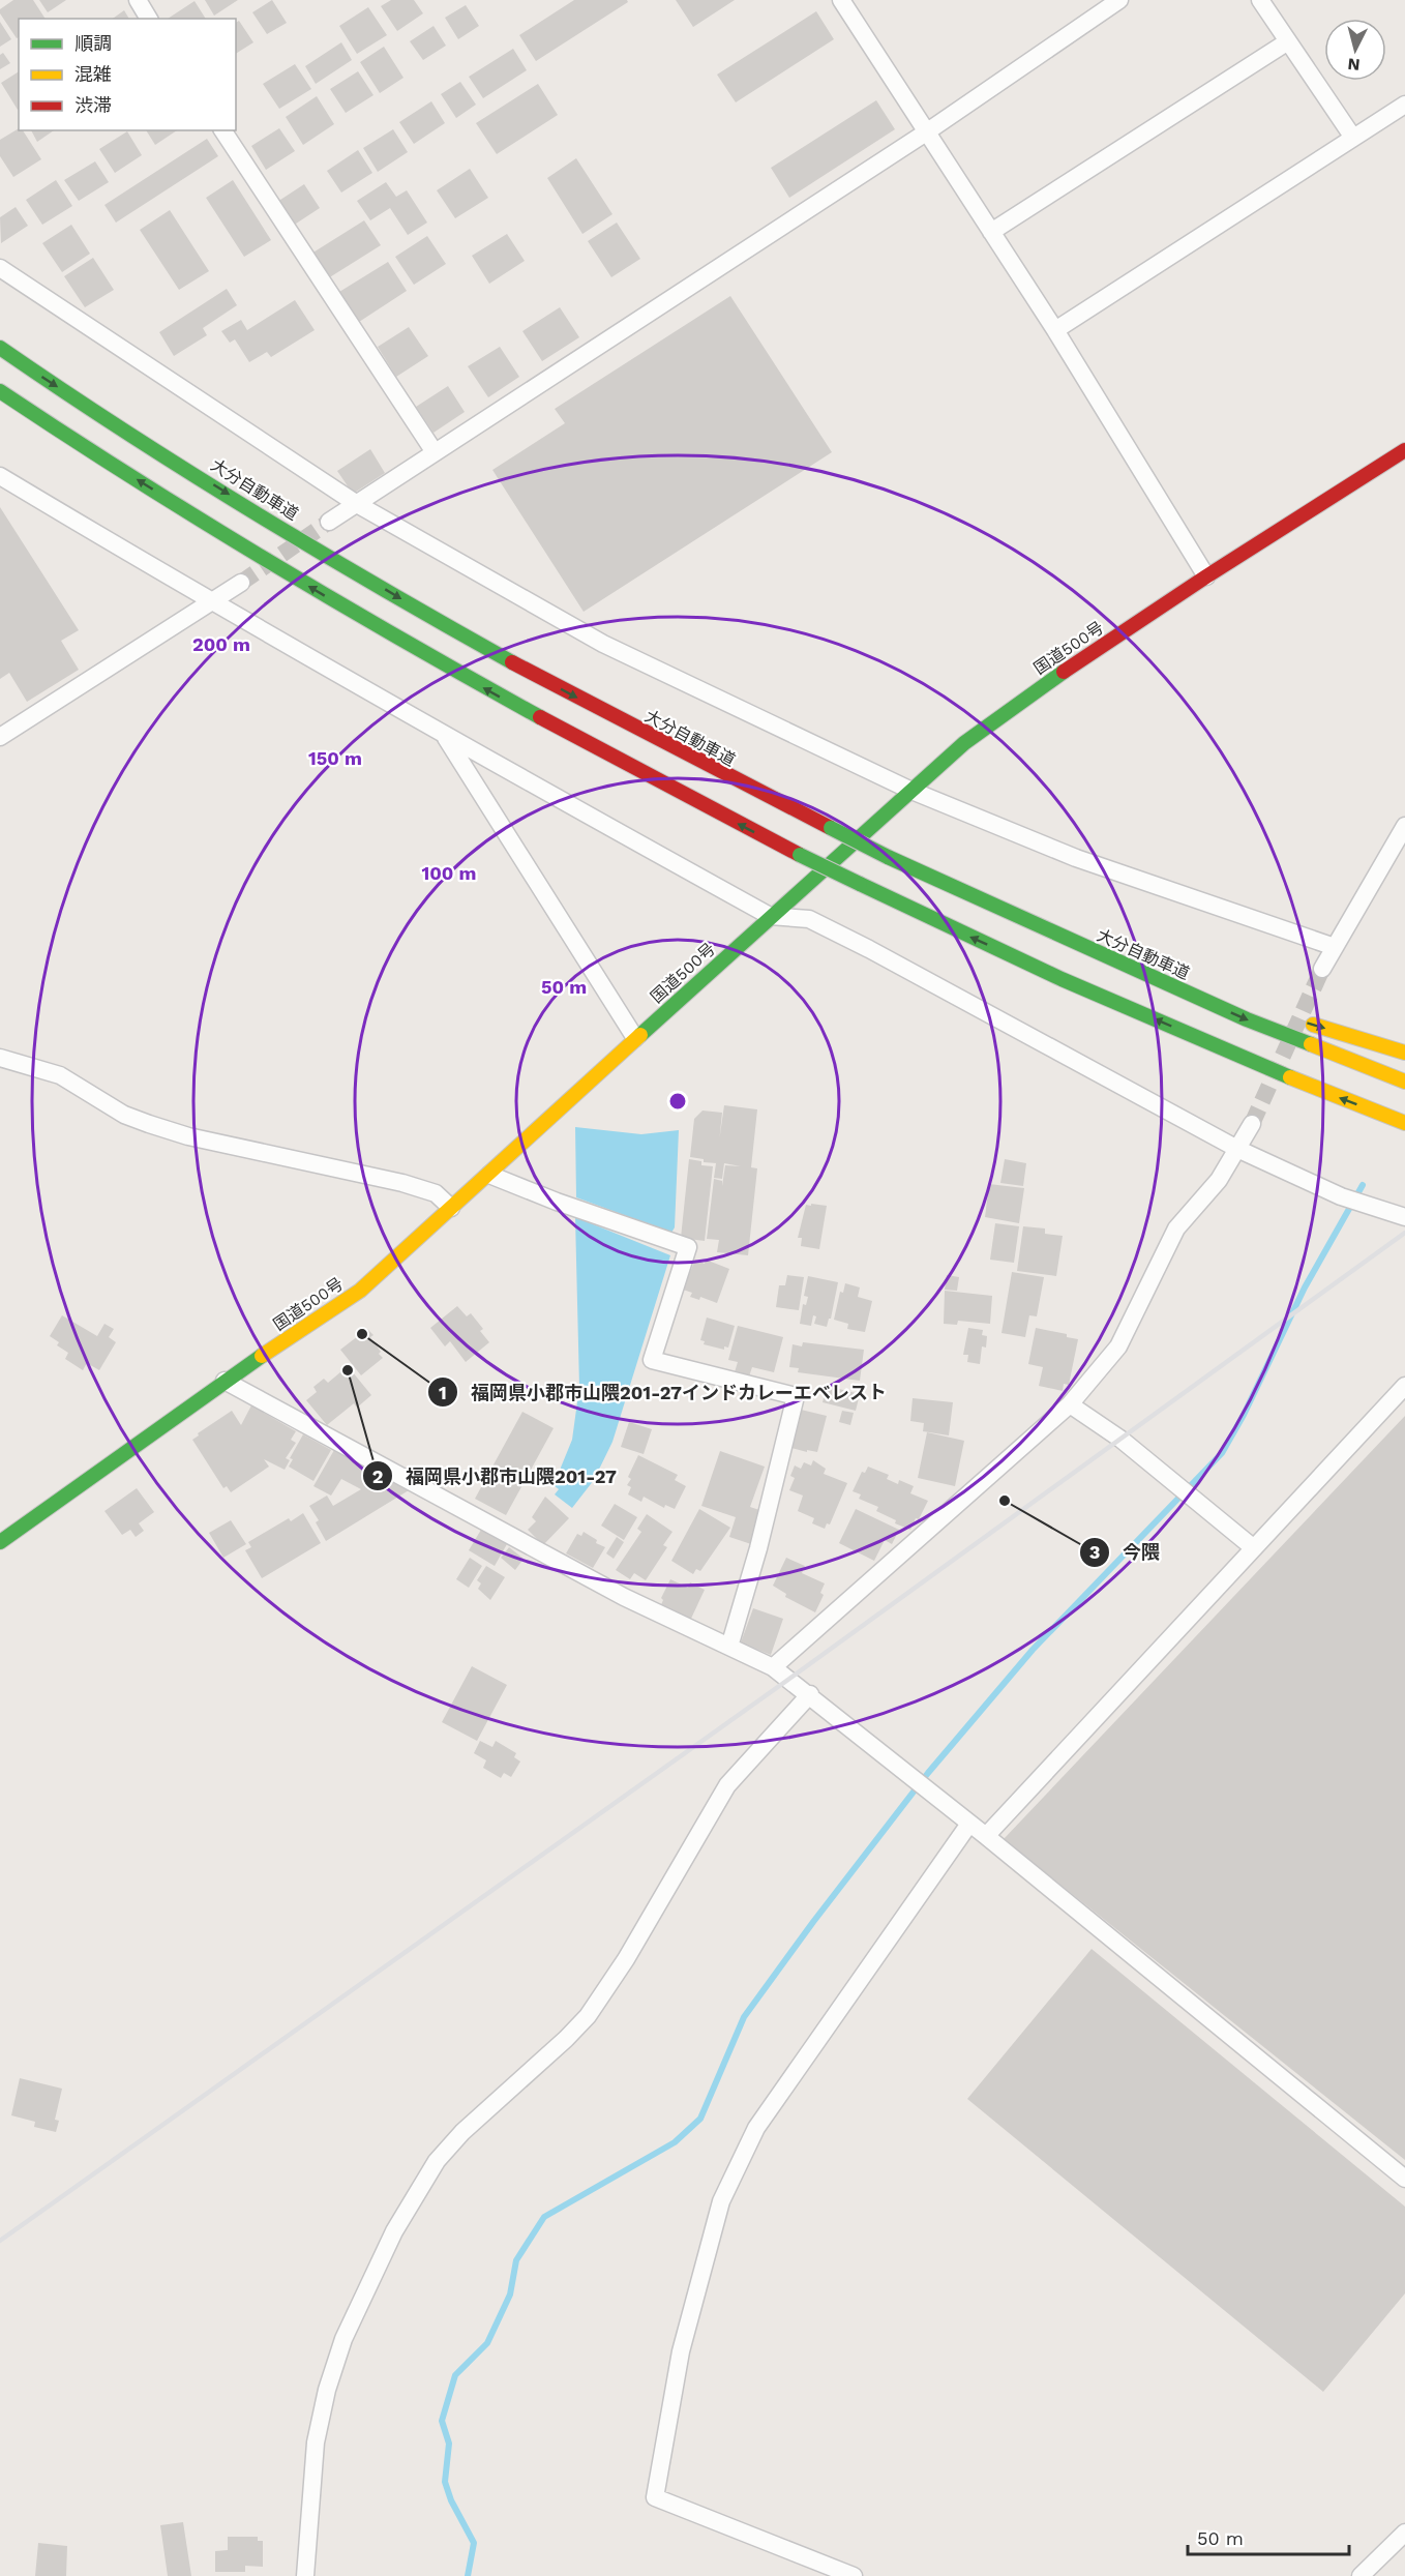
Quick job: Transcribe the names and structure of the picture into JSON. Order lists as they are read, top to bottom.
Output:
{
  "streets": {
    "highway": ["大分自動車道", "国道500号"]
  },
  "places": ["福岡県小郡市山隈201-27インドカレーエベレスト", "福岡県小郡市山隈201-27", "今隈"],
  "legend": ["順調", "混雑", "渋滞"],
  "scale_bar": "50 m",
  "north": "bottom",
  "rings": [
    "200 m",
    "150 m",
    "100 m",
    "50 m"
  ]
}
